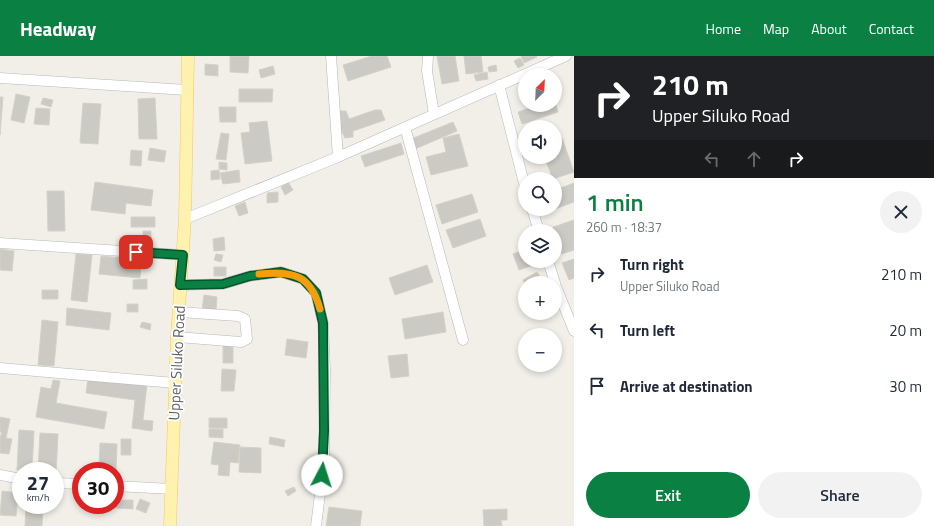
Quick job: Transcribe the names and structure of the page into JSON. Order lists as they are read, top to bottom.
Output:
{
  "streets": {
    "main road": ["Upper Siluko Road"]
  },
  "north": "top right",
  "page": {
    "header": "Headway",
    "nav": [
      "Home",
      "Map",
      "About",
      "Contact"
    ],
    "turn": ["210 m", "Upper Siluko Road"],
    "map_buttons": ["+", "−"],
    "heading": ["1 min", "260 m · 18:37"],
    "list": [
      {
        "name": "Turn right",
        "note": "Upper Siluko Road",
        "value": "210 m"
      },
      {
        "name": "Turn left",
        "value": "20 m"
      },
      {
        "name": "Arrive at destination",
        "value": "30 m"
      }
    ],
    "speed": "27 km/h",
    "limit": "30",
    "buttons": ["Exit", "Share"]
  }
}
